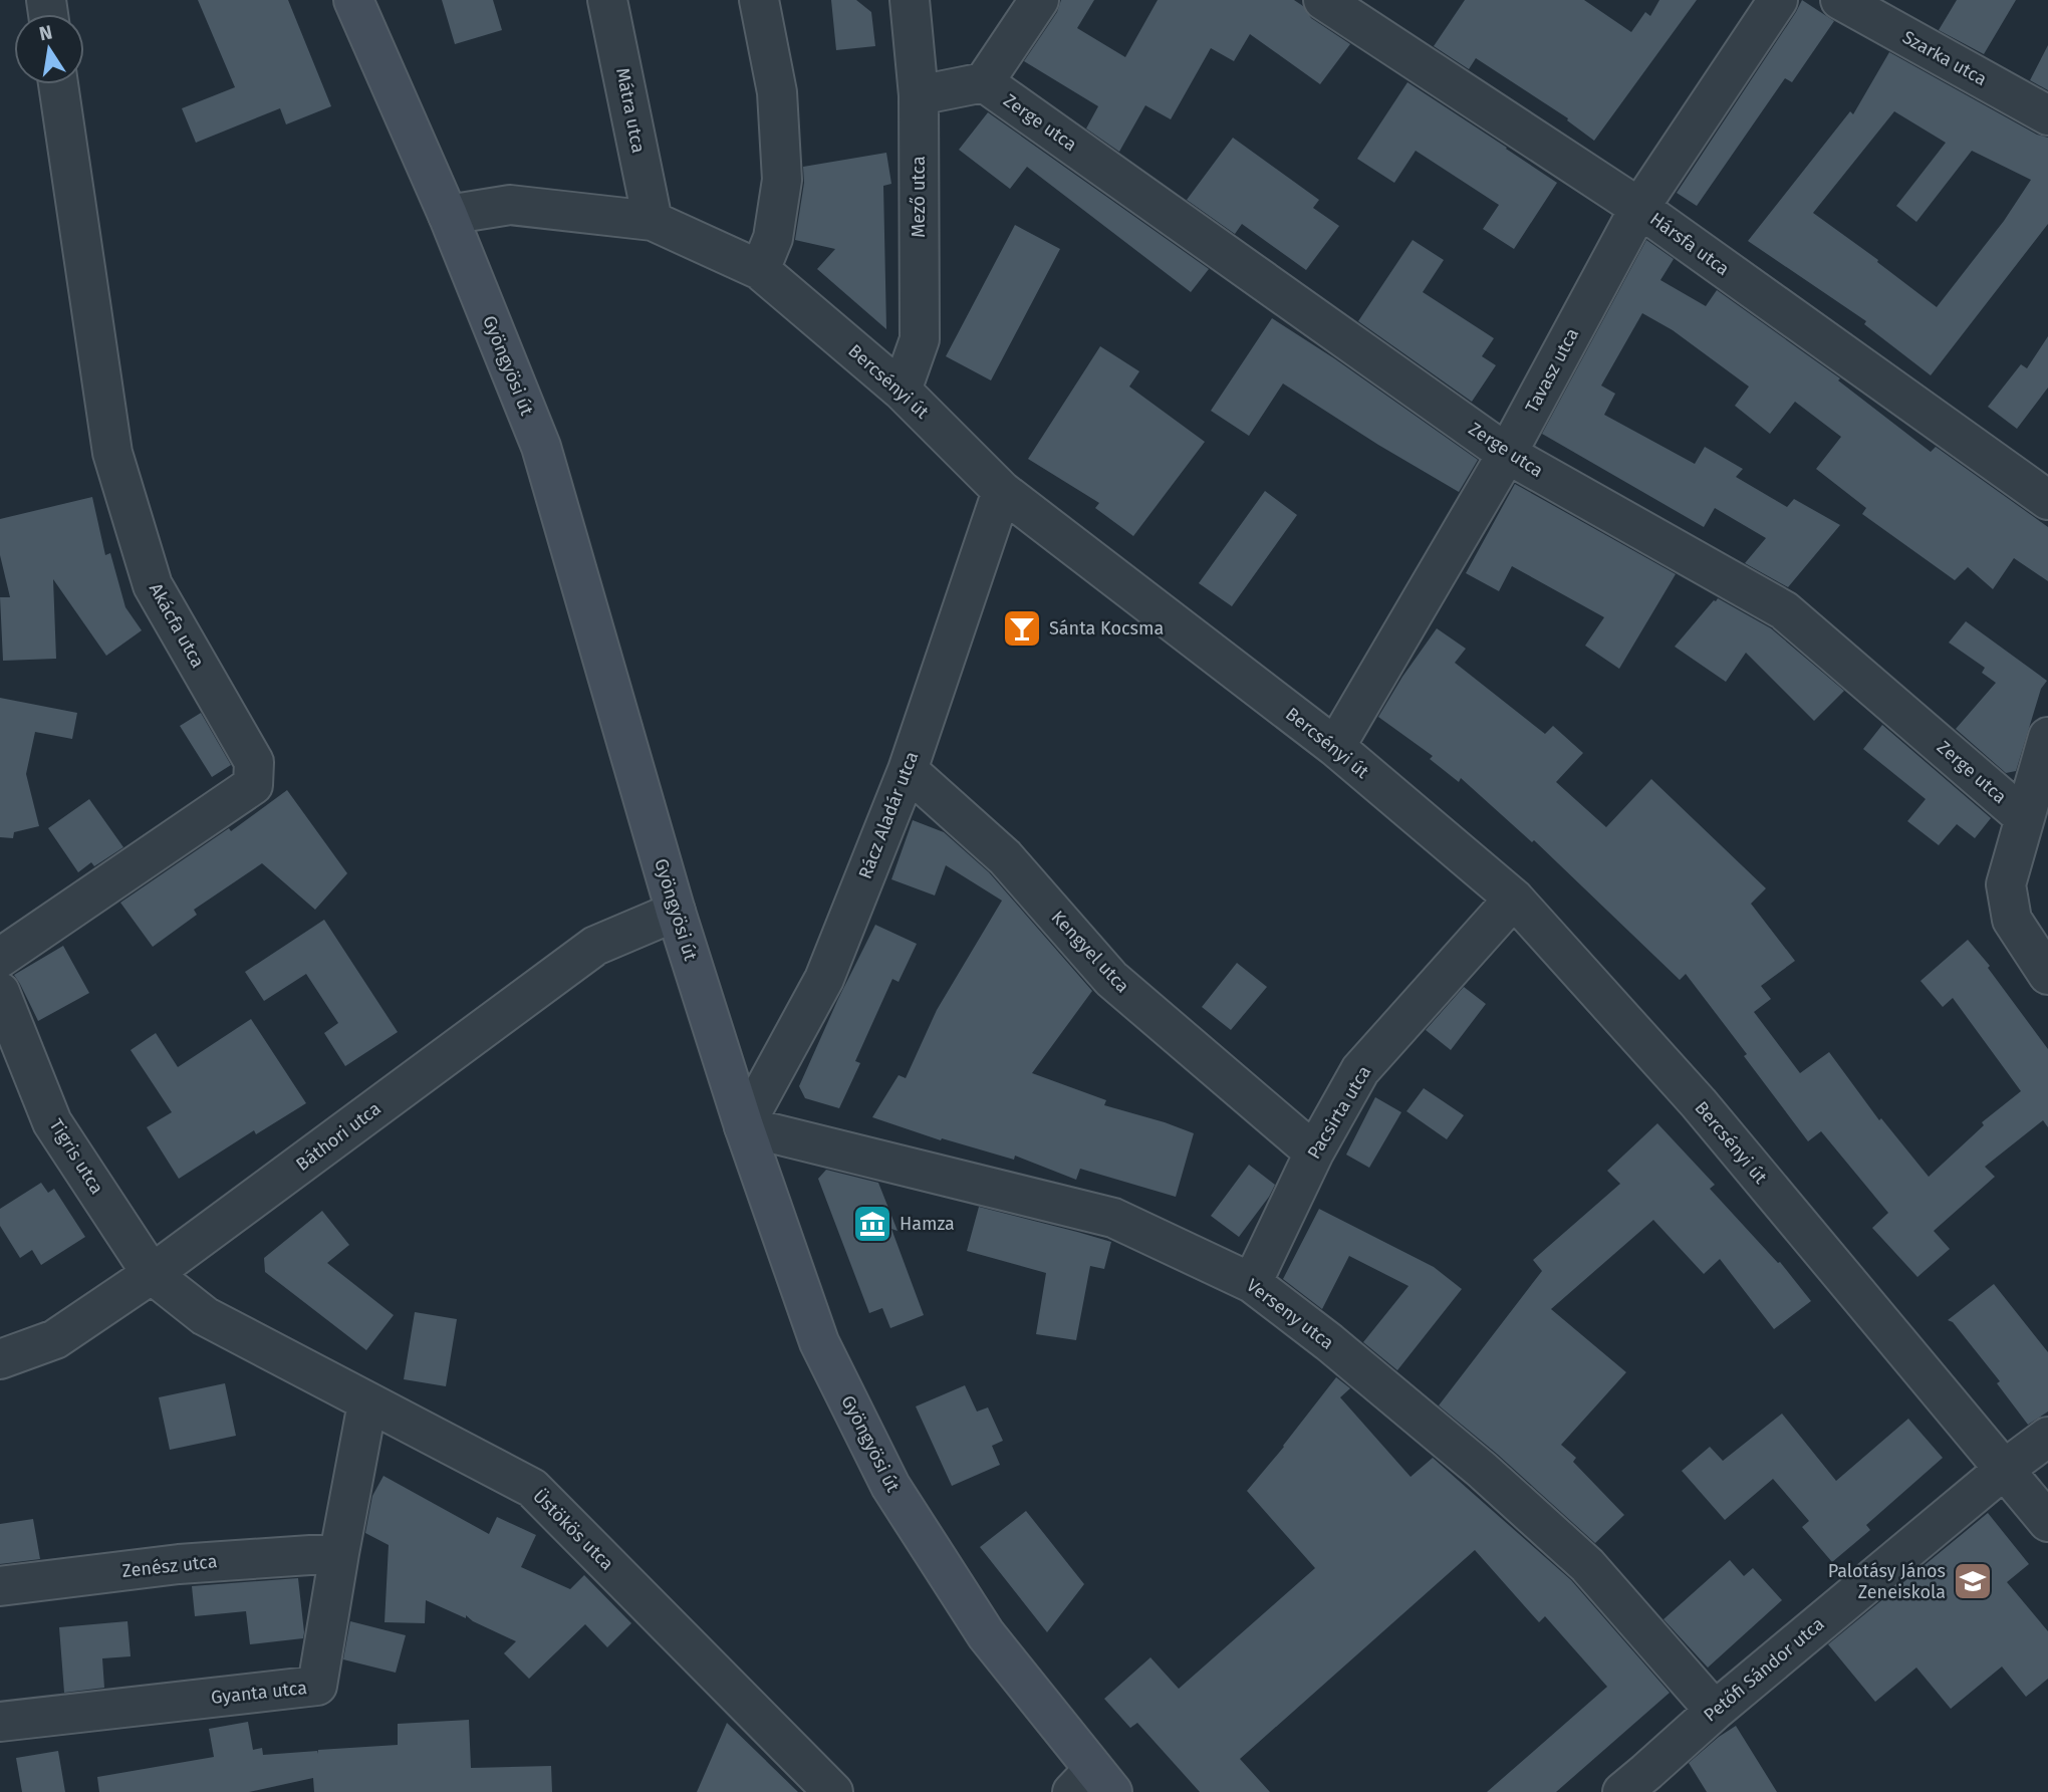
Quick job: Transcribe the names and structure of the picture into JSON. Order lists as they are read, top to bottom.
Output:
{
  "streets": {
    "street": [
      "Szarka utca",
      "Mátra utca",
      "Zerge utca",
      "Mező utca",
      "Hársfa utca",
      "Gyöngyösi út",
      "Tavasz utca",
      "Bercsényi út",
      "Akácfa utca",
      "Rácz Aladár utca",
      "Kengyel utca",
      "Pacsirta utca",
      "Báthori utca",
      "Tigris utca",
      "Verseny utca",
      "Üstökös utca",
      "Zenész utca",
      "Petőfi Sándor utca",
      "Gyanta utca"
    ]
  },
  "crossings": [
    ["Mátra utca", "Bercsényi út"],
    ["Zerge utca", "Tavasz utca"],
    ["Mező utca", "Bercsényi út"],
    ["Hársfa utca", "Tavasz utca"],
    ["Gyöngyösi út", "Bercsényi út"],
    ["Gyöngyösi út", "Rácz Aladár utca"],
    ["Gyöngyösi út", "Báthori utca"],
    ["Gyöngyösi út", "Verseny utca"],
    ["Tavasz utca", "Bercsényi út"],
    ["Bercsényi út", "Rácz Aladár utca"],
    ["Bercsényi út", "Pacsirta utca"],
    ["Bercsényi út", "Petőfi Sándor utca"],
    ["Rácz Aladár utca", "Kengyel utca"],
    ["Rácz Aladár utca", "Verseny utca"],
    ["Kengyel utca", "Pacsirta utca"],
    ["Pacsirta utca", "Verseny utca"],
    ["Báthori utca", "Tigris utca"],
    ["Báthori utca", "Üstökös utca"],
    ["Tigris utca", "Üstökös utca"],
    ["Verseny utca", "Petőfi Sándor utca"],
    ["Üstökös utca", "Gyanta utca"],
    ["Zenész utca", "Gyanta utca"]
  ],
  "places": {
    "bar": ["Sánta Kocsma"],
    "museum": ["Hamza"],
    "school or university": ["Palotásy János Zeneiskola"]
  },
  "north": "top"
}
